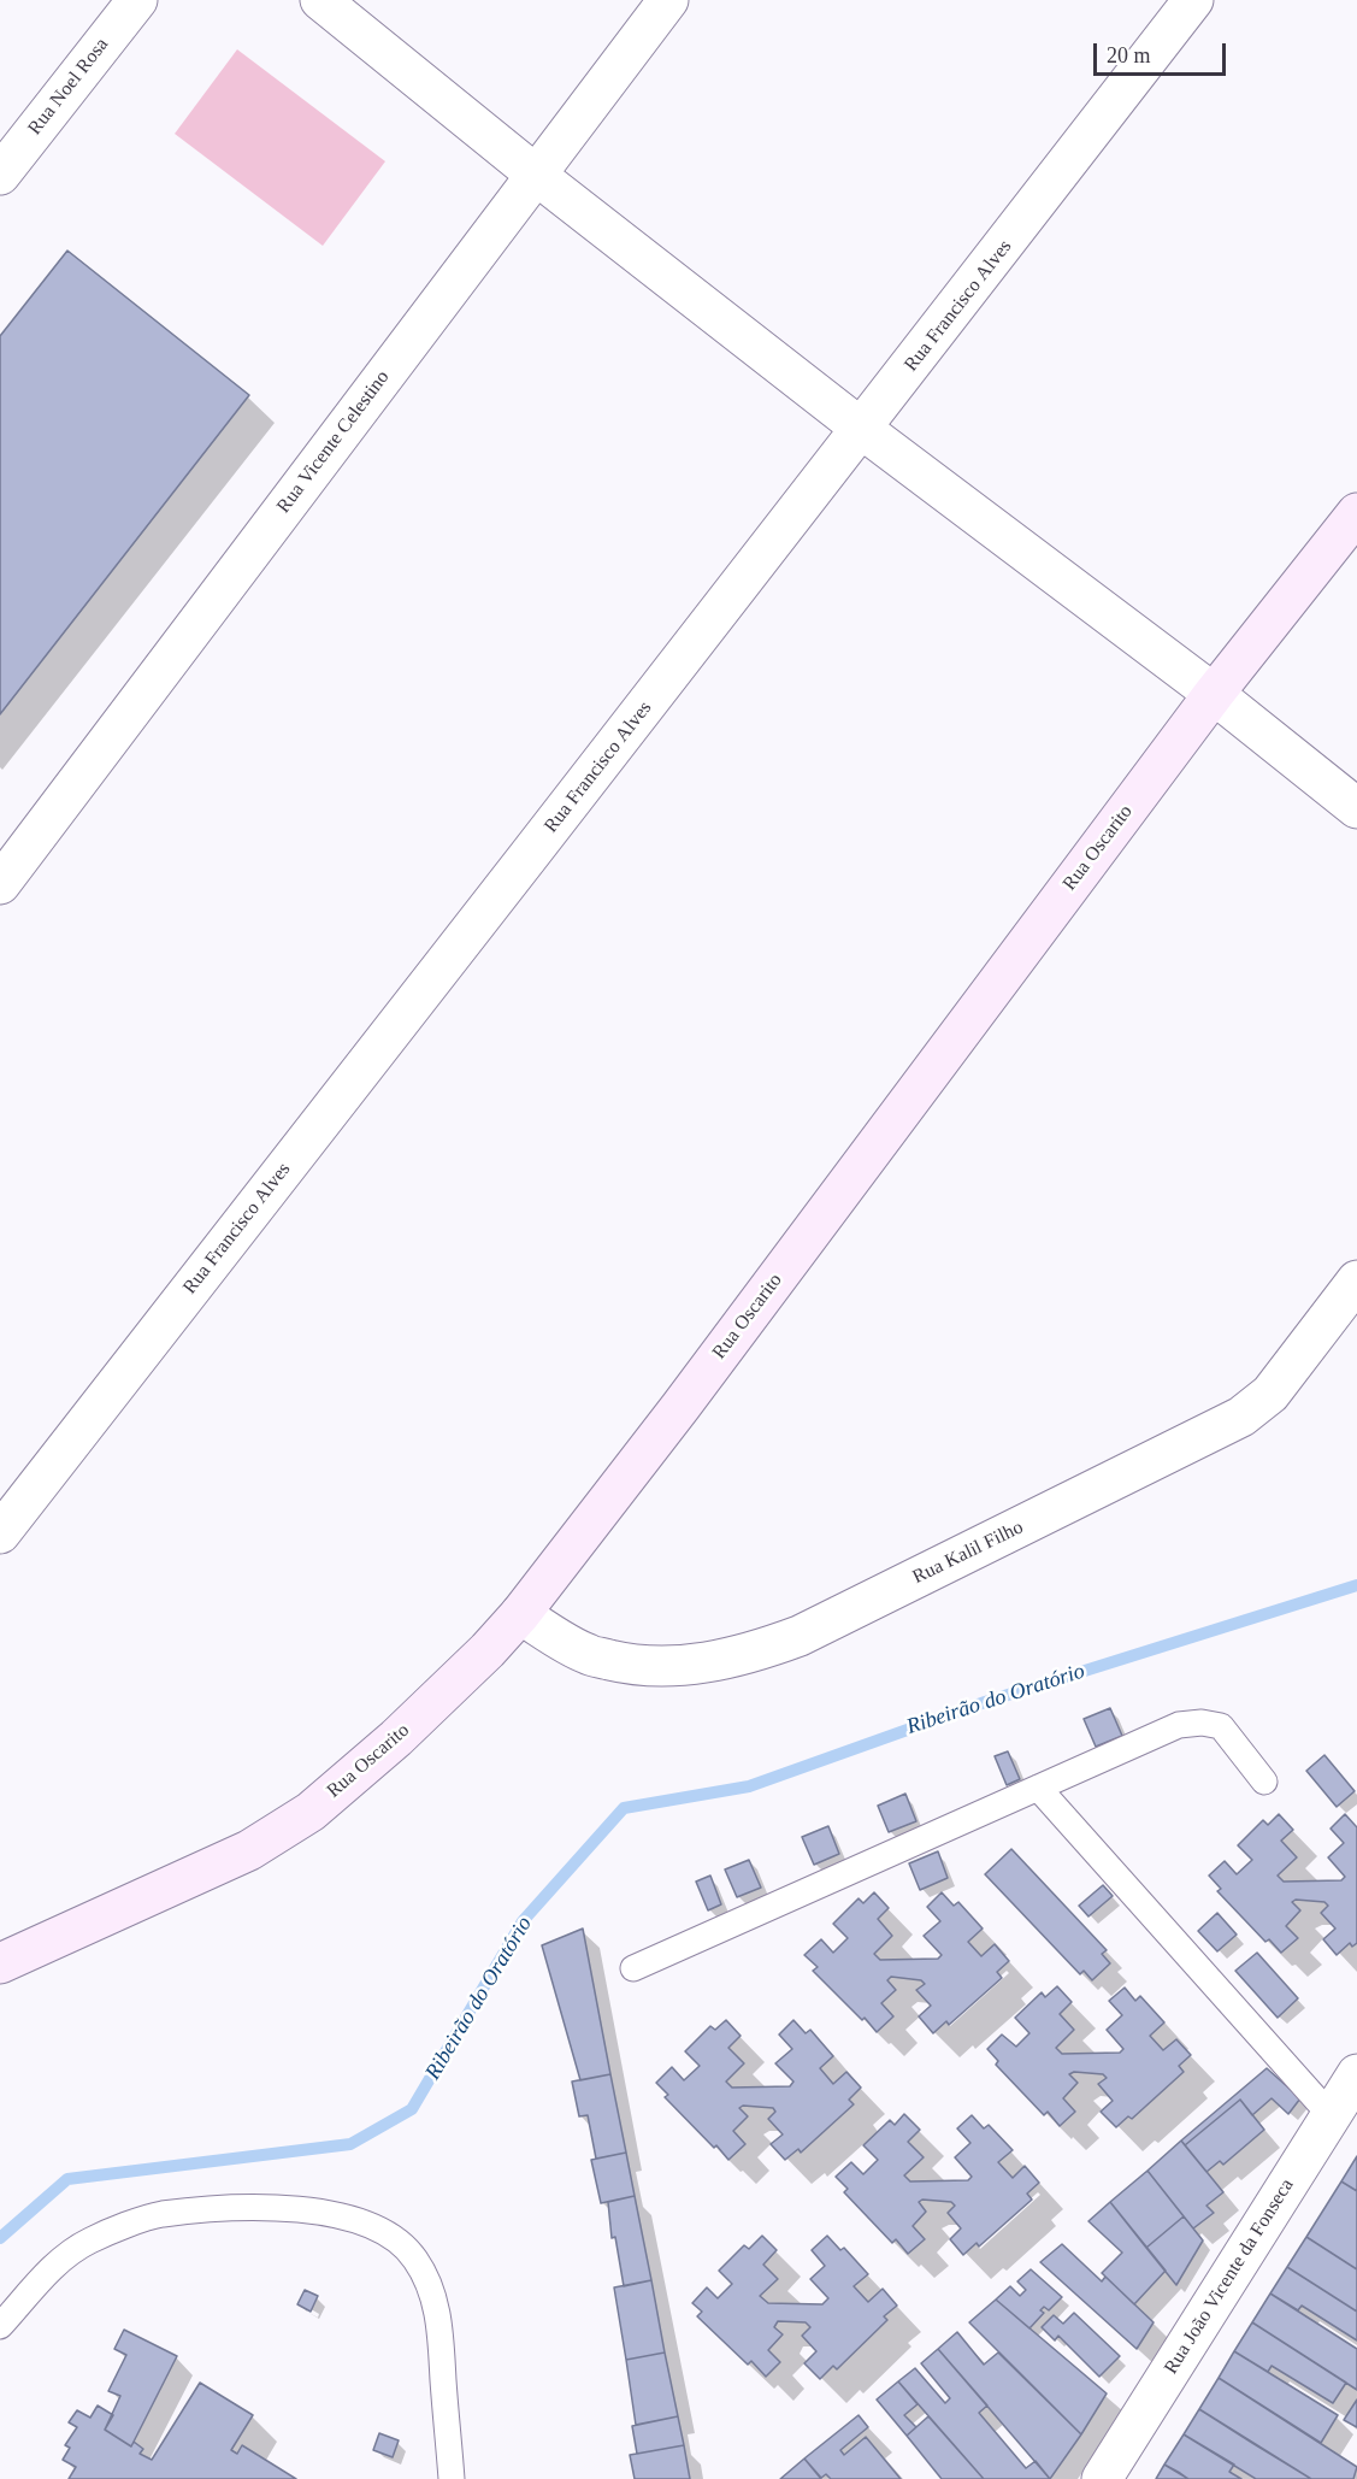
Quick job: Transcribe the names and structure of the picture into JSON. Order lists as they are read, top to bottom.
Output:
{
  "streets": {
    "main road": ["Rua Oscarito"],
    "street": [
      "Rua Noel Rosa",
      "Rua Francisco Alves",
      "Rua Vicente Celestino",
      "Rua Kalil Filho",
      "Rua João Vicente da Fonseca"
    ]
  },
  "crossings": [
    ["Rua Oscarito", "Rua Kalil Filho"]
  ],
  "water": ["Ribeirão do Oratório"],
  "scale_bar": "20 m"
}
